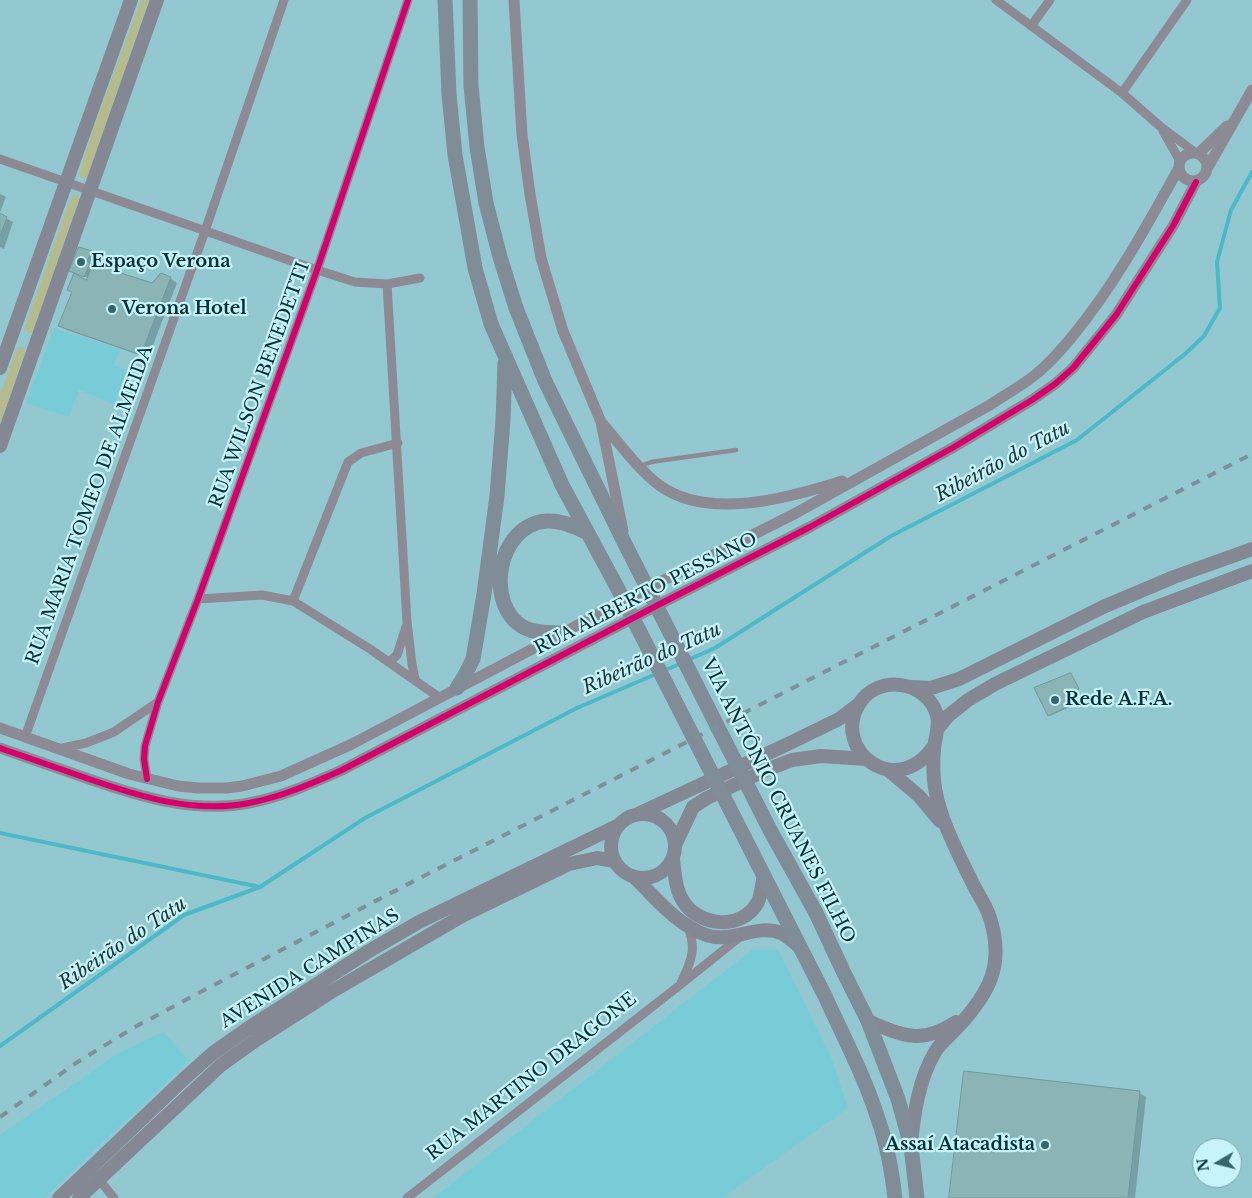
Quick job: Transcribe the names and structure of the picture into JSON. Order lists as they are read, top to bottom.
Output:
{
  "streets": {
    "main road": ["VIA ANTÔNIO CRUANES FILHO", "AVENIDA CAMPINAS", "RUA MARTINO DRAGONE"],
    "street": ["RUA WILSON BENEDETTI", "RUA MARIA TOMEO DE ALMEIDA", "RUA ALBERTO PESSANO"]
  },
  "crossings": [
    ["RUA WILSON BENEDETTI", "RUA ALBERTO PESSANO"],
    ["RUA MARIA TOMEO DE ALMEIDA", "RUA ALBERTO PESSANO"],
    ["AVENIDA CAMPINAS", "RUA MARTINO DRAGONE"]
  ],
  "water": ["Ribeirão do Tatu"],
  "places": [
    "Espaço Verona",
    "Verona Hotel",
    "Rede A.F.A.",
    "Assaí Atacadista"
  ],
  "north": "left"
}
